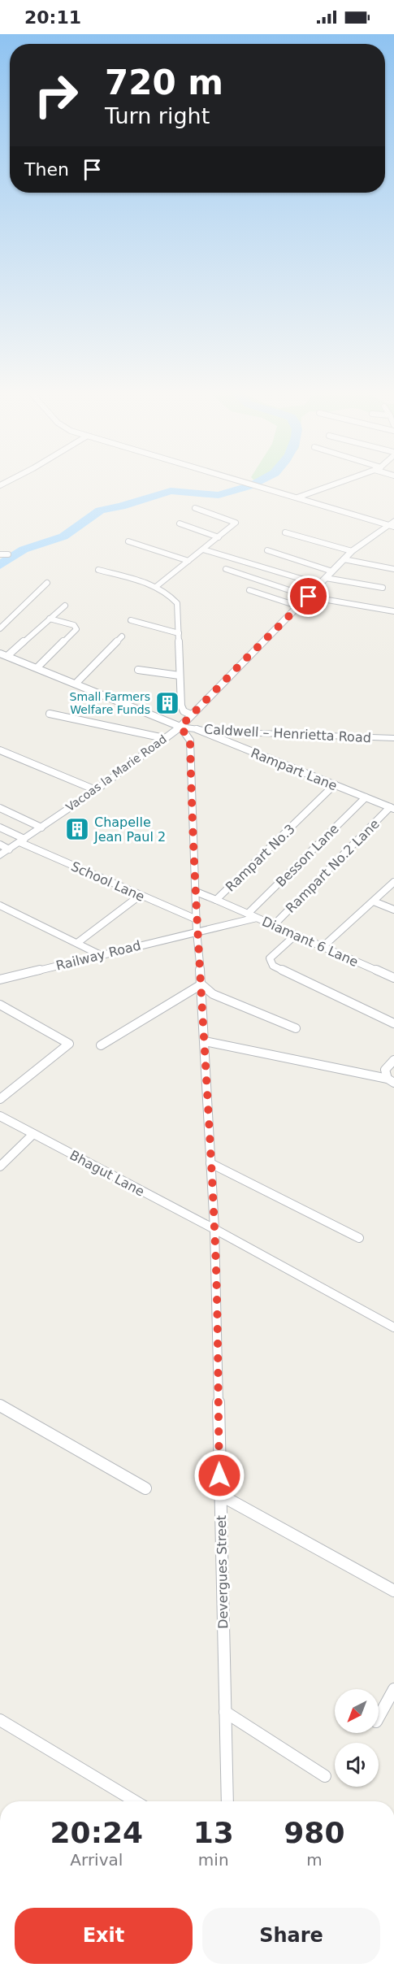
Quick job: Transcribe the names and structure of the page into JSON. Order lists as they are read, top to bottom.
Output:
{
  "streets": {
    "main road": ["Caldwell – Henrietta Road", "Vacoas la Marie Road"],
    "street": [
      "Rampart Lane",
      "Besson Lane",
      "Rampart No.3",
      "Rampart No.2 Lane",
      "School Lane",
      "Diamant 6 Lane",
      "Railway Road",
      "Bhagut Lane",
      "Devergues Street"
    ]
  },
  "crossings": [
    ["Caldwell – Henrietta Road", "Rampart Lane"],
    ["Caldwell – Henrietta Road", "Vacoas la Marie Road"],
    ["Caldwell – Henrietta Road", "Devergues Street"],
    ["Rampart Lane", "Besson Lane"],
    ["Rampart Lane", "Rampart No.3"],
    ["Rampart Lane", "Rampart No.2 Lane"],
    ["Vacoas la Marie Road", "School Lane"],
    ["Vacoas la Marie Road", "Devergues Street"],
    ["Besson Lane", "Rampart No.3"],
    ["Rampart No.3", "Diamant 6 Lane"],
    ["Rampart No.2 Lane", "Diamant 6 Lane"],
    ["School Lane", "Devergues Street"],
    ["Diamant 6 Lane", "Railway Road"],
    ["Diamant 6 Lane", "Devergues Street"],
    ["Railway Road", "Devergues Street"],
    ["Bhagut Lane", "Devergues Street"]
  ],
  "places": {
    "building": ["Small Farmers Welfare Funds", "Chapelle Jean Paul 2"]
  },
  "north": "bottom left",
  "page": {
    "status": "20:11",
    "turn": ["720 m", "Turn right"],
    "then": "Then",
    "eta": [
      "20:24",
      "Arrival",
      "13",
      "min",
      "980",
      "m"
    ],
    "buttons": ["Exit", "Share"]
  }
}
